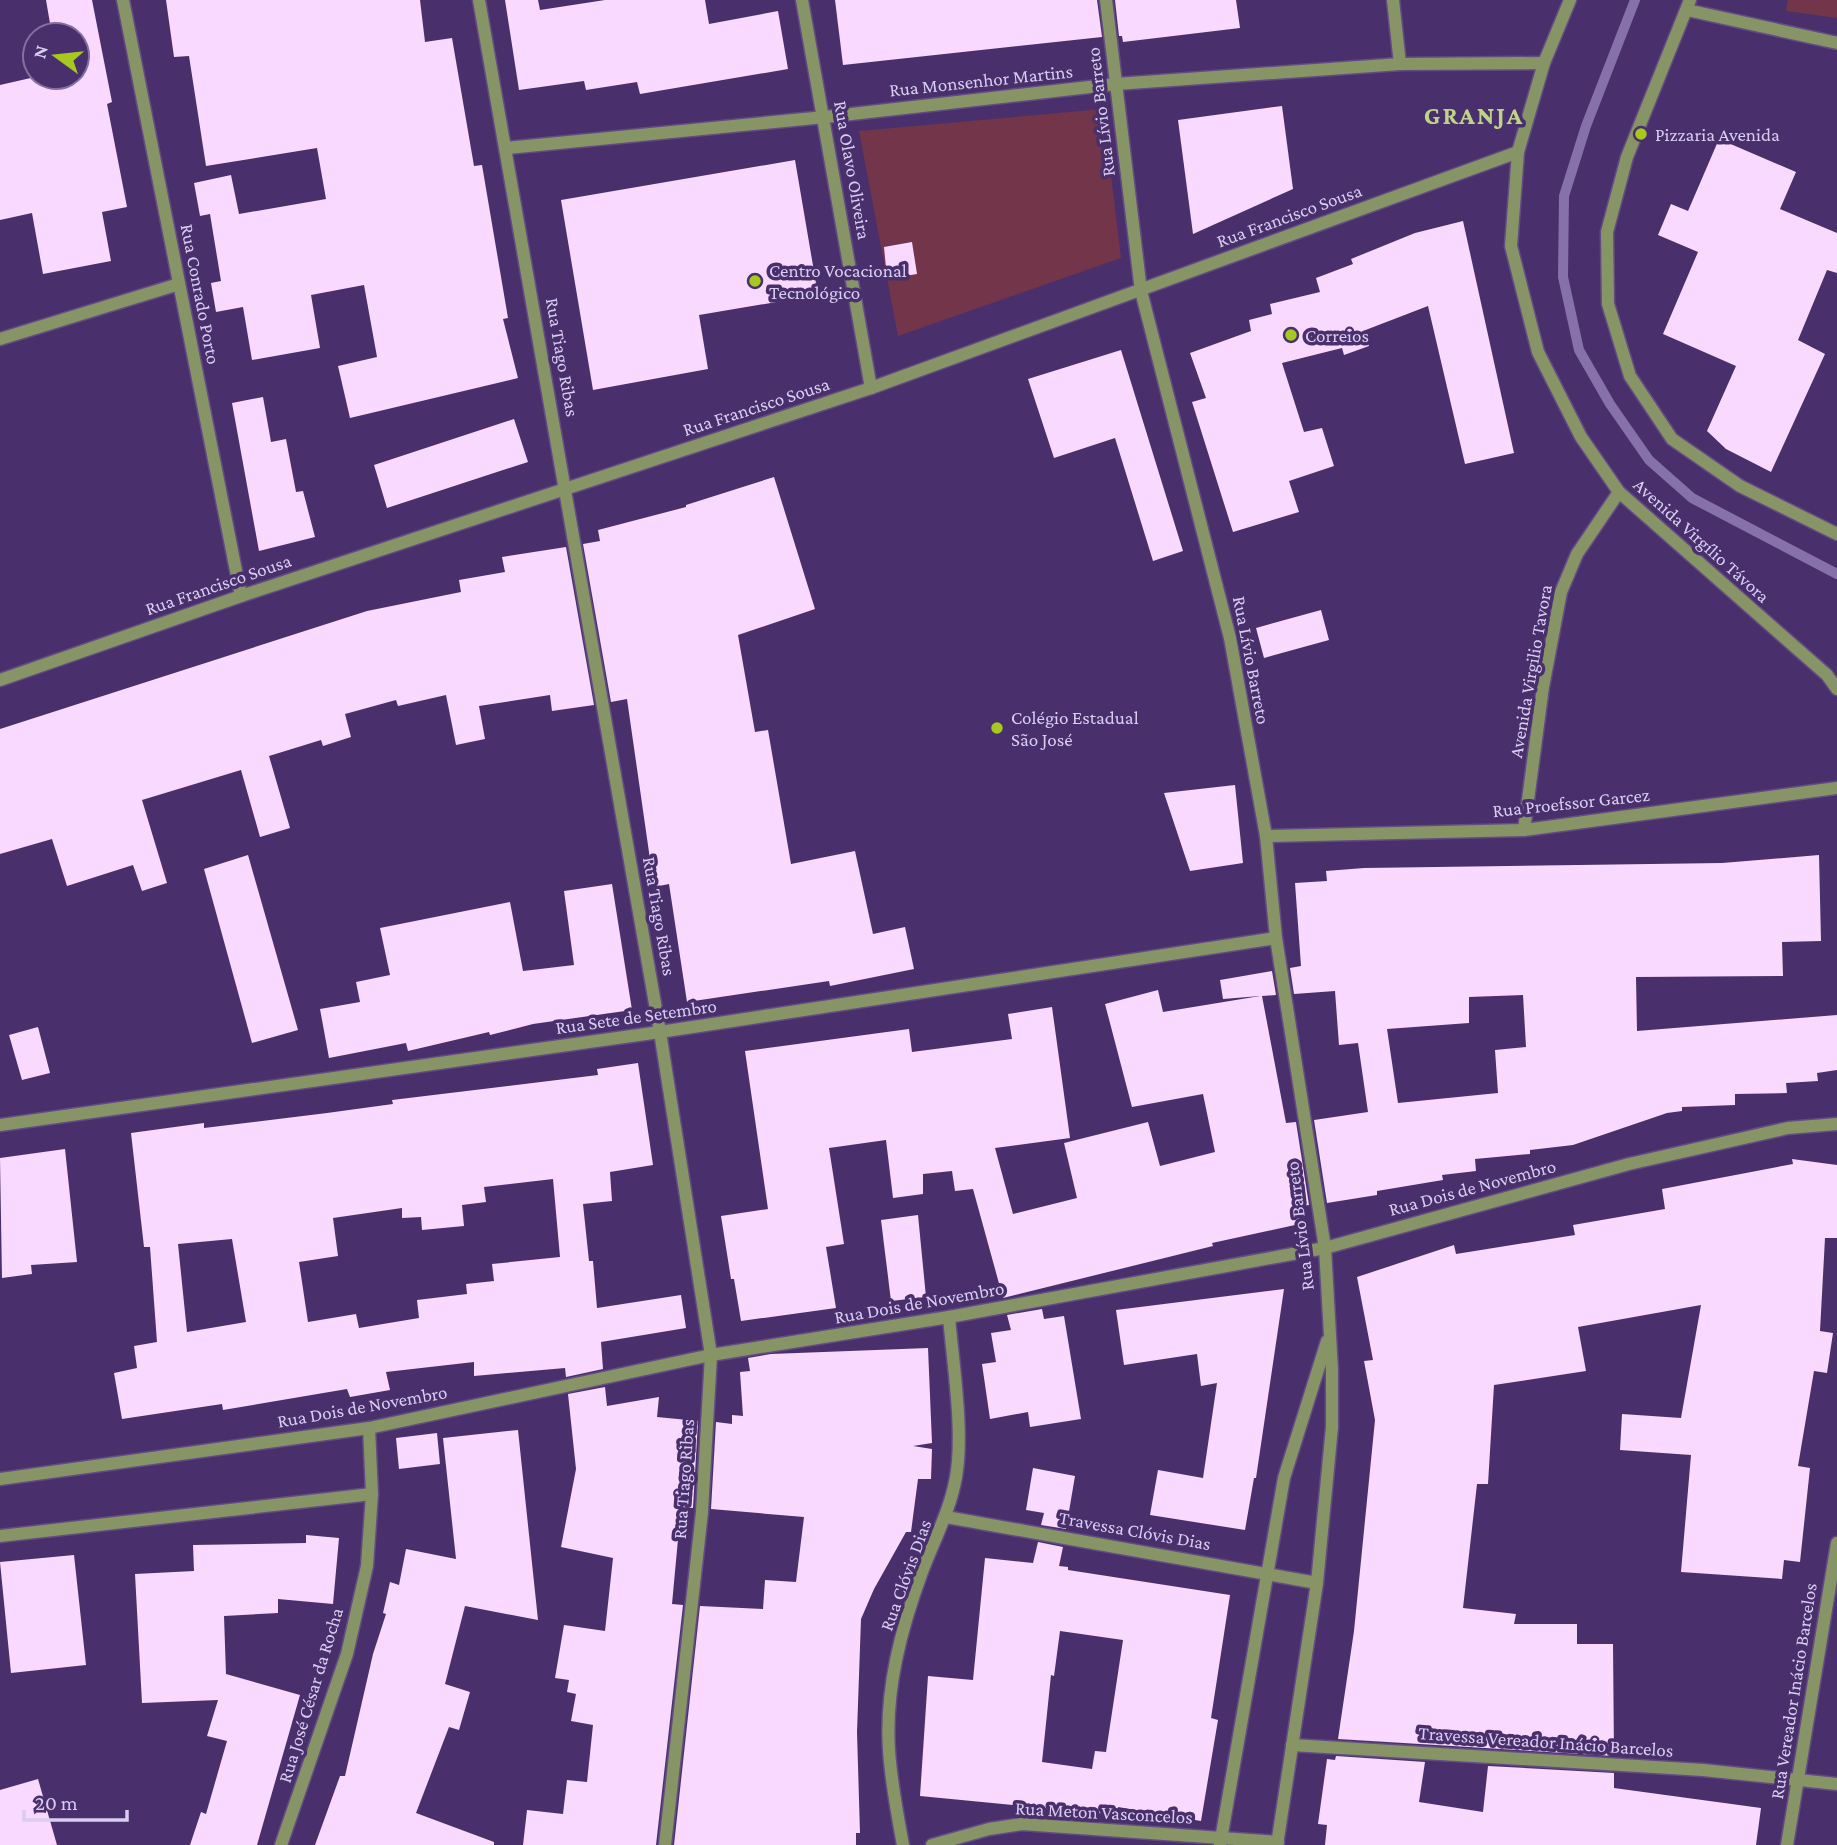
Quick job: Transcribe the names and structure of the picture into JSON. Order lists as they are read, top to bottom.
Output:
{
  "streets": {
    "street": [
      "Rua Monsenhor Martins",
      "Rua Lívio Barreto",
      "Rua Olavo Oliveira",
      "Rua Francisco Sousa",
      "Rua Conrado Porto",
      "Rua Tiago Ribas",
      "Avenida Virgílio Távora",
      "Avenida Virgilio Tavora",
      "Rua Proefssor Garcez",
      "Rua Sete de Setembro",
      "Rua Dois de Novembro",
      "Travessa Clóvis Dias",
      "Rua Clóvis Dias",
      "Rua Vereador Inácio Barcelos",
      "Rua José César da Rocha",
      "Travessa Vereador Inácio Barcelos",
      "Rua Meton Vasconcelos"
    ]
  },
  "crossings": [
    ["Rua Monsenhor Martins", "Rua Lívio Barreto"],
    ["Rua Monsenhor Martins", "Rua Olavo Oliveira"],
    ["Rua Monsenhor Martins", "Rua Tiago Ribas"],
    ["Rua Monsenhor Martins", "Avenida Virgílio Távora"],
    ["Rua Lívio Barreto", "Rua Francisco Sousa"],
    ["Rua Lívio Barreto", "Rua Proefssor Garcez"],
    ["Rua Lívio Barreto", "Rua Sete de Setembro"],
    ["Rua Lívio Barreto", "Rua Dois de Novembro"],
    ["Rua Lívio Barreto", "Travessa Clóvis Dias"],
    ["Rua Lívio Barreto", "Travessa Vereador Inácio Barcelos"],
    ["Rua Lívio Barreto", "Rua Meton Vasconcelos"],
    ["Rua Olavo Oliveira", "Rua Francisco Sousa"],
    ["Rua Francisco Sousa", "Rua Conrado Porto"],
    ["Rua Francisco Sousa", "Rua Tiago Ribas"],
    ["Rua Francisco Sousa", "Avenida Virgílio Távora"],
    ["Rua Tiago Ribas", "Rua Sete de Setembro"],
    ["Rua Tiago Ribas", "Rua Dois de Novembro"],
    ["Avenida Virgílio Távora", "Avenida Virgilio Tavora"],
    ["Avenida Virgilio Tavora", "Rua Proefssor Garcez"],
    ["Rua Dois de Novembro", "Rua Clóvis Dias"],
    ["Rua Dois de Novembro", "Rua José César da Rocha"],
    ["Travessa Clóvis Dias", "Rua Clóvis Dias"],
    ["Rua Vereador Inácio Barcelos", "Travessa Vereador Inácio Barcelos"]
  ],
  "districts": ["GRANJA"],
  "places": [
    "Pizzaria Avenida",
    "Centro Vocacional Tecnológico",
    "Correios",
    "Colégio Estadual São José"
  ],
  "scale_bar": "20 m",
  "north": "left"
}
